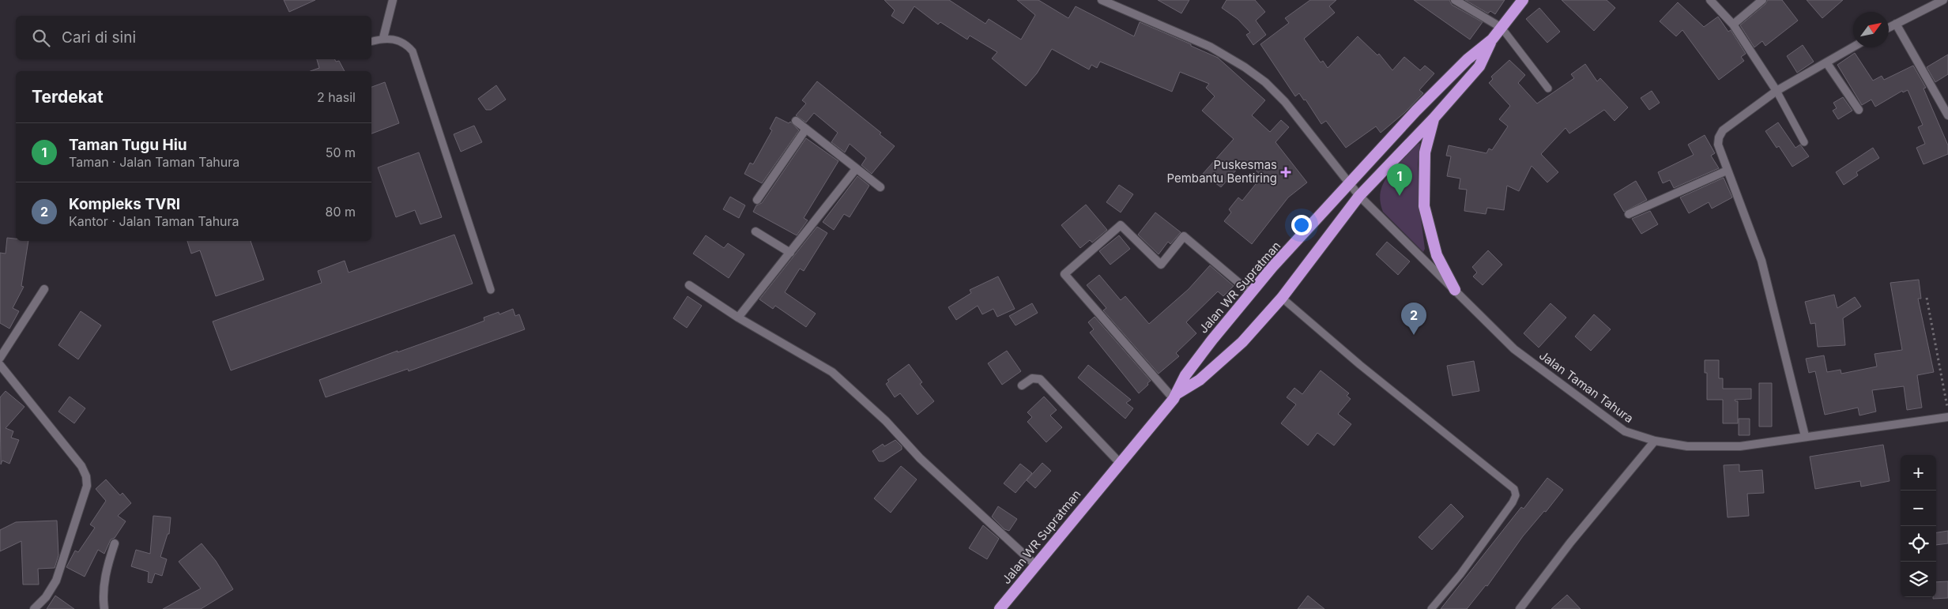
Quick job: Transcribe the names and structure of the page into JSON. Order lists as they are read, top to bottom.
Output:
{
  "streets": {
    "highway": ["Jalan WR Supratman"],
    "street": ["Jalan Taman Tahura"]
  },
  "crossings": [
    ["Jalan WR Supratman", "Jalan Taman Tahura"]
  ],
  "places": {
    "health": ["Puskesmas Pembantu Bentiring"]
  },
  "north": "top right",
  "page": {
    "search": "Cari di sini",
    "heading": ["Terdekat", "2 hasil"],
    "list": [
      {
        "mark": "1",
        "name": "Taman Tugu Hiu",
        "note": "Taman · Jalan Taman Tahura",
        "value": "50 m"
      },
      {
        "mark": "2",
        "name": "Kompleks TVRI",
        "note": "Kantor · Jalan Taman Tahura",
        "value": "80 m"
      }
    ],
    "pins": ["1", "2"],
    "map_buttons": ["+", "−"]
  }
}
